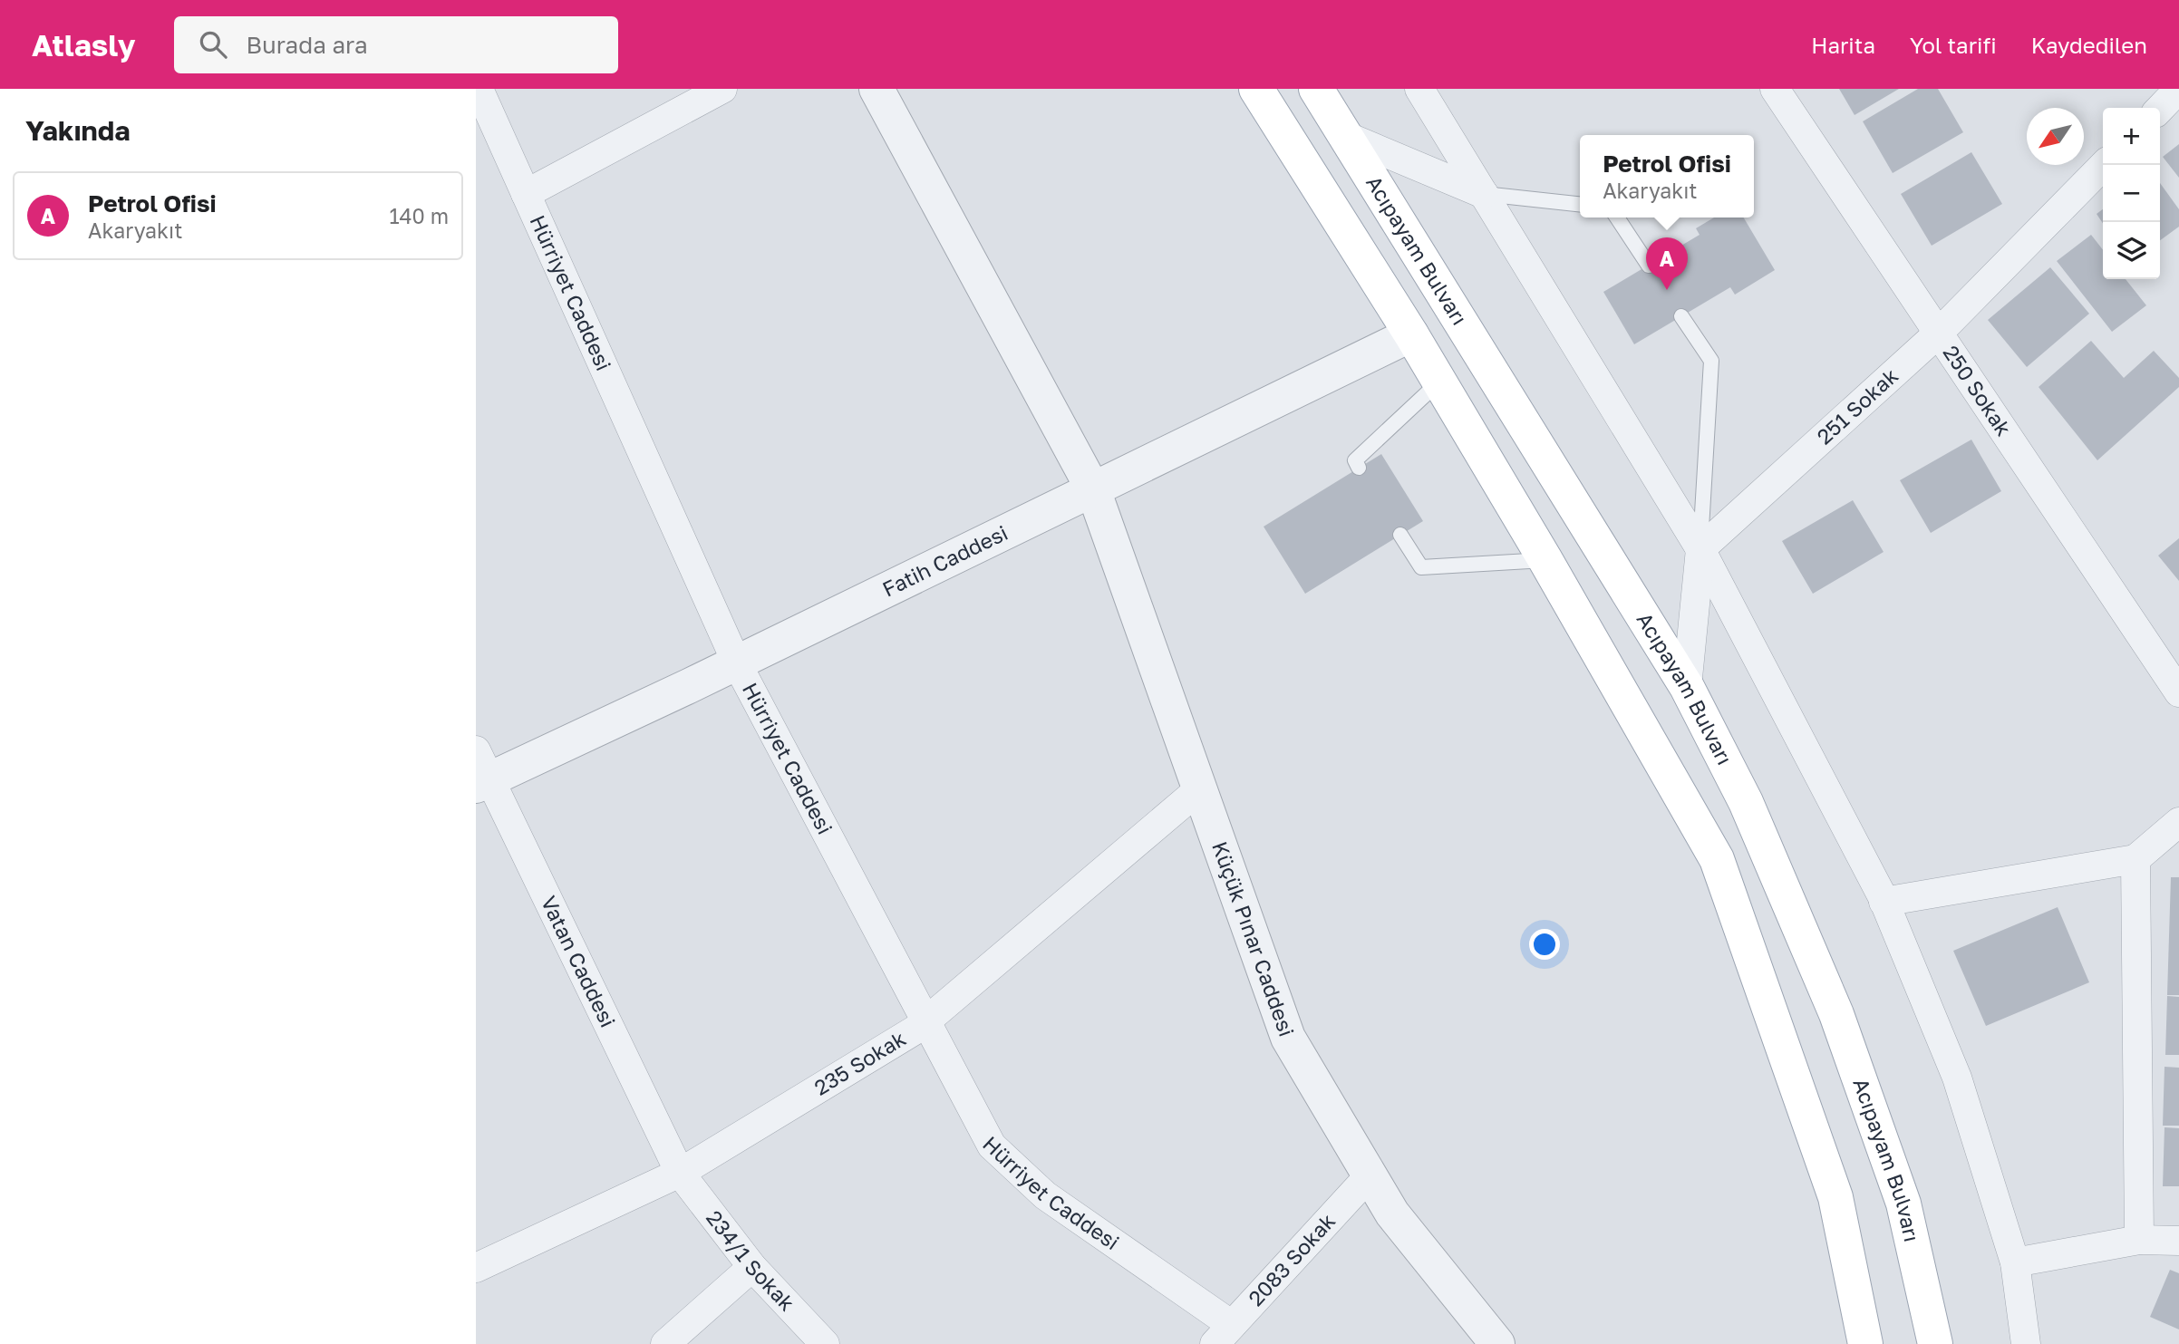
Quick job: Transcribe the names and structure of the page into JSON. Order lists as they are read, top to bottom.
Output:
{
  "streets": {
    "main road": ["Acıpayam Bulvarı"],
    "street": [
      "Hürriyet Caddesi",
      "250 Sokak",
      "251 Sokak",
      "Fatih Caddesi",
      "Küçük Pınar Caddesi",
      "Vatan Caddesi",
      "235 Sokak",
      "234/1 Sokak",
      "2083 Sokak"
    ]
  },
  "crossings": [
    ["Hürriyet Caddesi", "Fatih Caddesi"],
    ["Hürriyet Caddesi", "235 Sokak"],
    ["Hürriyet Caddesi", "2083 Sokak"],
    ["250 Sokak", "251 Sokak"],
    ["Fatih Caddesi", "Küçük Pınar Caddesi"],
    ["Fatih Caddesi", "Vatan Caddesi"],
    ["Küçük Pınar Caddesi", "235 Sokak"],
    ["Küçük Pınar Caddesi", "2083 Sokak"],
    ["Vatan Caddesi", "235 Sokak"],
    ["Vatan Caddesi", "234/1 Sokak"],
    ["235 Sokak", "234/1 Sokak"]
  ],
  "north": "bottom left",
  "page": {
    "header": "Atlasly",
    "search": "Burada ara",
    "nav": ["Harita", "Yol tarifi", "Kaydedilen"],
    "heading": "Yakında",
    "map_buttons": ["+", "−"],
    "popup": ["Petrol Ofisi", "Akaryakıt"],
    "list": [
      {
        "mark": "A",
        "name": "Petrol Ofisi",
        "note": "Akaryakıt",
        "value": "140 m"
      }
    ],
    "pins": "A"
  }
}
